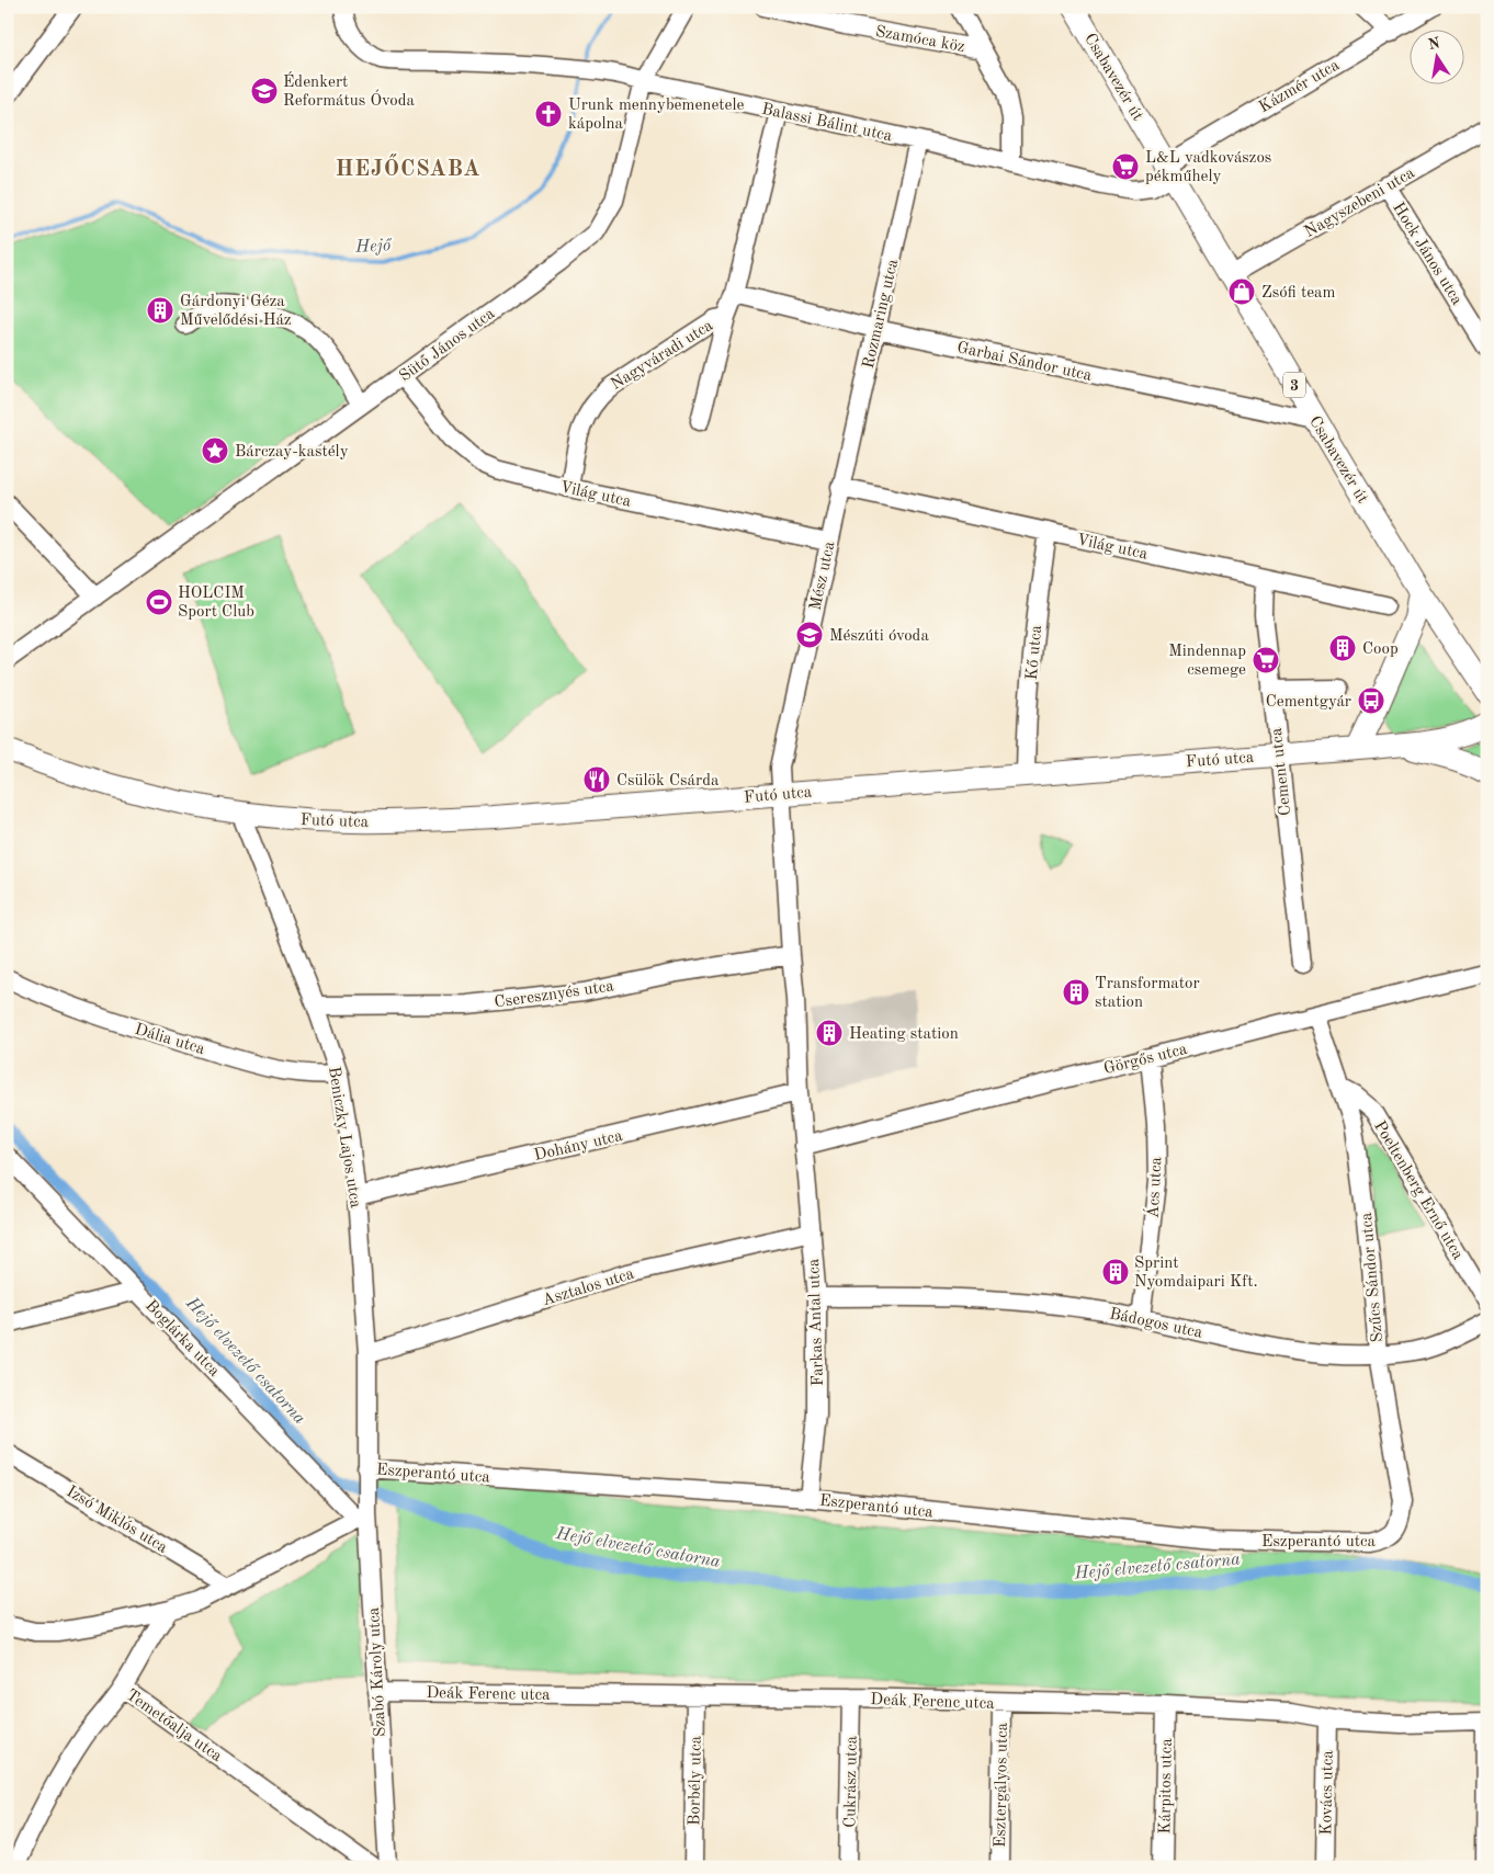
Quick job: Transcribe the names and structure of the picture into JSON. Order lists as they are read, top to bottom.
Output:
{
  "streets": {
    "main road": ["Csabavezér út", "3", "Futó utca"],
    "street": [
      "Szamóca köz",
      "Kázmér utca",
      "Balassi Bálint utca",
      "Nagyszebeni utca",
      "Hock János utca",
      "Rozmaring utca",
      "Sütő János utca",
      "Nagyváradi utca",
      "Garbai Sándor utca",
      "Világ utca",
      "Mész utca",
      "Kő utca",
      "Cement utca",
      "Cseresznyés utca",
      "Dália utca",
      "Görgős utca",
      "Beniczky Lajos utca",
      "Dohány utca",
      "Ács utca",
      "Poeltenberg Ernő utca",
      "Szűcs Sándor utca",
      "Asztalos utca",
      "Farkas Antal utca",
      "Bádogos utca",
      "Boglárka utca",
      "Eszperantó utca",
      "Izsó Miklós utca",
      "Szabó Károly utca",
      "Deák Ferenc utca",
      "Temetőalja utca",
      "Borbély utca",
      "Cukrász utca",
      "Esztergályos utca",
      "Kárpitos utca",
      "Kovács utca"
    ]
  },
  "crossings": [
    ["Szamóca köz", "Balassi Bálint utca"],
    ["Csabavezér út", "Kázmér utca"],
    ["Csabavezér út", "Balassi Bálint utca"],
    ["Csabavezér út", "Nagyszebeni utca"],
    ["Csabavezér út", "Garbai Sándor utca"],
    ["Kázmér utca", "Balassi Bálint utca"],
    ["Balassi Bálint utca", "Rozmaring utca"],
    ["Balassi Bálint utca", "Sütő János utca"],
    ["Balassi Bálint utca", "Nagyváradi utca"],
    ["Nagyszebeni utca", "Hock János utca"],
    ["Rozmaring utca", "Garbai Sándor utca"],
    ["Rozmaring utca", "Világ utca"],
    ["Rozmaring utca", "Mész utca"],
    ["Sütő János utca", "Világ utca"],
    ["Nagyváradi utca", "Garbai Sándor utca"],
    ["Nagyváradi utca", "Világ utca"],
    ["Világ utca", "Mész utca"],
    ["Világ utca", "Kő utca"],
    ["Világ utca", "Cement utca"],
    ["Mész utca", "Futó utca"],
    ["Mész utca", "Cseresznyés utca"],
    ["Mész utca", "Farkas Antal utca"],
    ["Kő utca", "Futó utca"],
    ["Futó utca", "Cement utca"],
    ["Futó utca", "Beniczky Lajos utca"],
    ["Cseresznyés utca", "Beniczky Lajos utca"],
    ["Cseresznyés utca", "Farkas Antal utca"],
    ["Dália utca", "Beniczky Lajos utca"],
    ["Görgős utca", "Ács utca"],
    ["Görgős utca", "Szűcs Sándor utca"],
    ["Görgős utca", "Farkas Antal utca"],
    ["Beniczky Lajos utca", "Dohány utca"],
    ["Beniczky Lajos utca", "Asztalos utca"],
    ["Beniczky Lajos utca", "Eszperantó utca"],
    ["Beniczky Lajos utca", "Szabó Károly utca"],
    ["Dohány utca", "Farkas Antal utca"],
    ["Ács utca", "Bádogos utca"],
    ["Poeltenberg Ernő utca", "Szűcs Sándor utca"],
    ["Szűcs Sándor utca", "Bádogos utca"],
    ["Szűcs Sándor utca", "Eszperantó utca"],
    ["Asztalos utca", "Farkas Antal utca"],
    ["Farkas Antal utca", "Bádogos utca"],
    ["Farkas Antal utca", "Eszperantó utca"],
    ["Boglárka utca", "Szabó Károly utca"],
    ["Eszperantó utca", "Szabó Károly utca"],
    ["Szabó Károly utca", "Deák Ferenc utca"],
    ["Deák Ferenc utca", "Borbély utca"],
    ["Deák Ferenc utca", "Cukrász utca"],
    ["Deák Ferenc utca", "Esztergályos utca"],
    ["Deák Ferenc utca", "Kárpitos utca"],
    ["Deák Ferenc utca", "Kovács utca"]
  ],
  "districts": ["HEJŐCSABA"],
  "water": ["Hejő", "Hejő elvezető csatorna"],
  "places": {
    "school or university": ["Édenkert Református Óvoda", "Mészúti óvoda"],
    "church": ["Urunk mennybemenetele kápolna"],
    "supermarket": ["L&L vadkovászos pékműhely", "Mindennap csemege"],
    "shop": ["Zsófi team"],
    "building": [
      "Gárdonyi Géza Művelődési Ház",
      "Coop",
      "Transformator station",
      "Heating station",
      "Sprint Nyomdaipari Kft."
    ],
    "place": ["Bárczay-kastély"],
    "sports": ["HOLCIM Sport Club"],
    "bus stop": ["Cementgyár"],
    "restaurant": ["Csülök Csárda"]
  },
  "north": "top"
}
